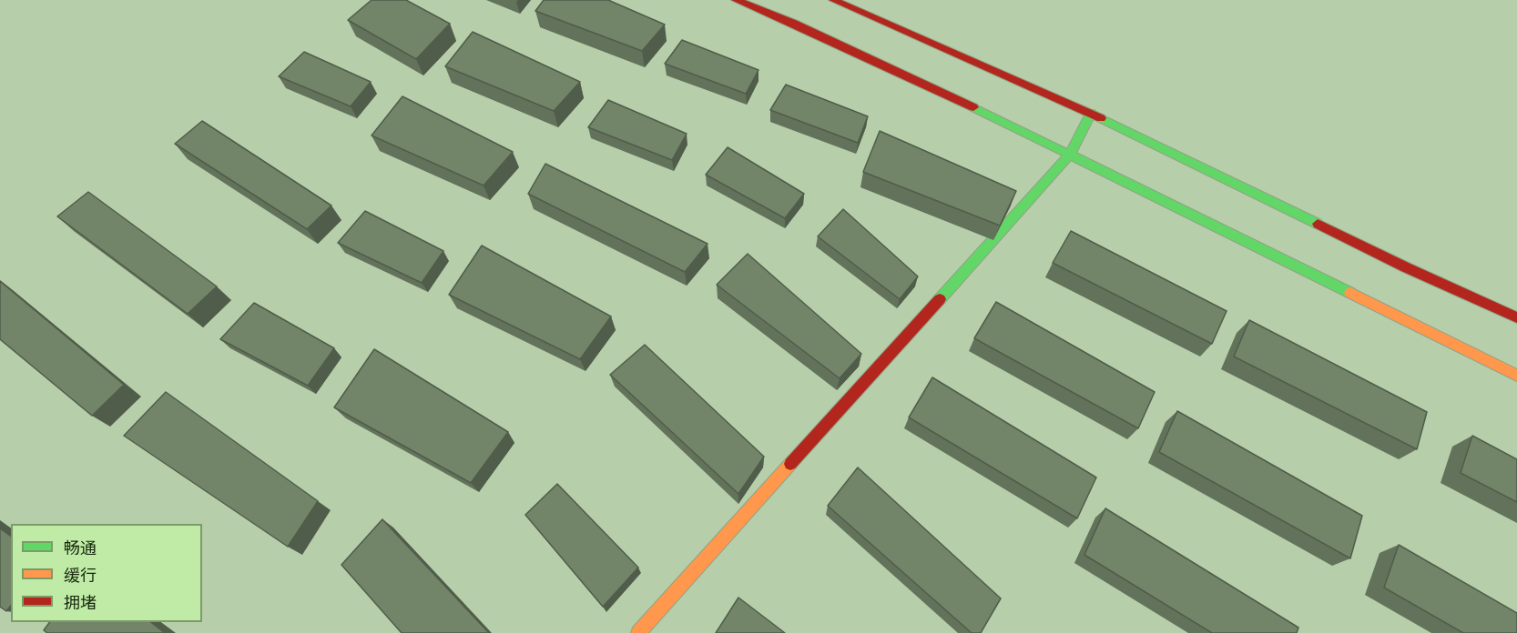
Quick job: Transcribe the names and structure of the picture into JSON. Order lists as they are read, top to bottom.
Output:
{
  "legend": ["畅通", "缓行", "拥堵"]
}
